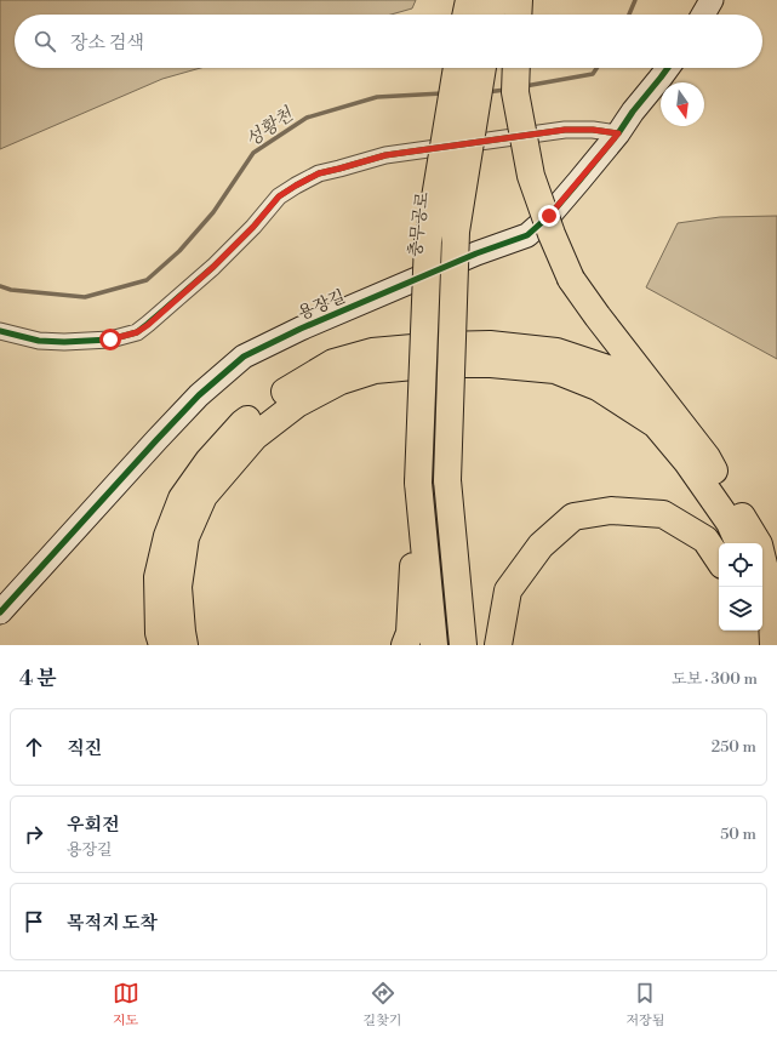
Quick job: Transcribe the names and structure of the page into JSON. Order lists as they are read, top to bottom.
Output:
{
  "streets": {
    "highway": ["충무공로"],
    "street": ["용장길"]
  },
  "water": ["성황천"],
  "north": "bottom",
  "page": {
    "search": "장소 검색",
    "heading": ["4 분", "도보 · 300 m"],
    "list": [
      ["직진", "250 m"],
      ["우회전", "용장길", "50 m"],
      "목적지 도착"
    ],
    "nav": ["지도", "길찾기", "저장됨"]
  }
}
